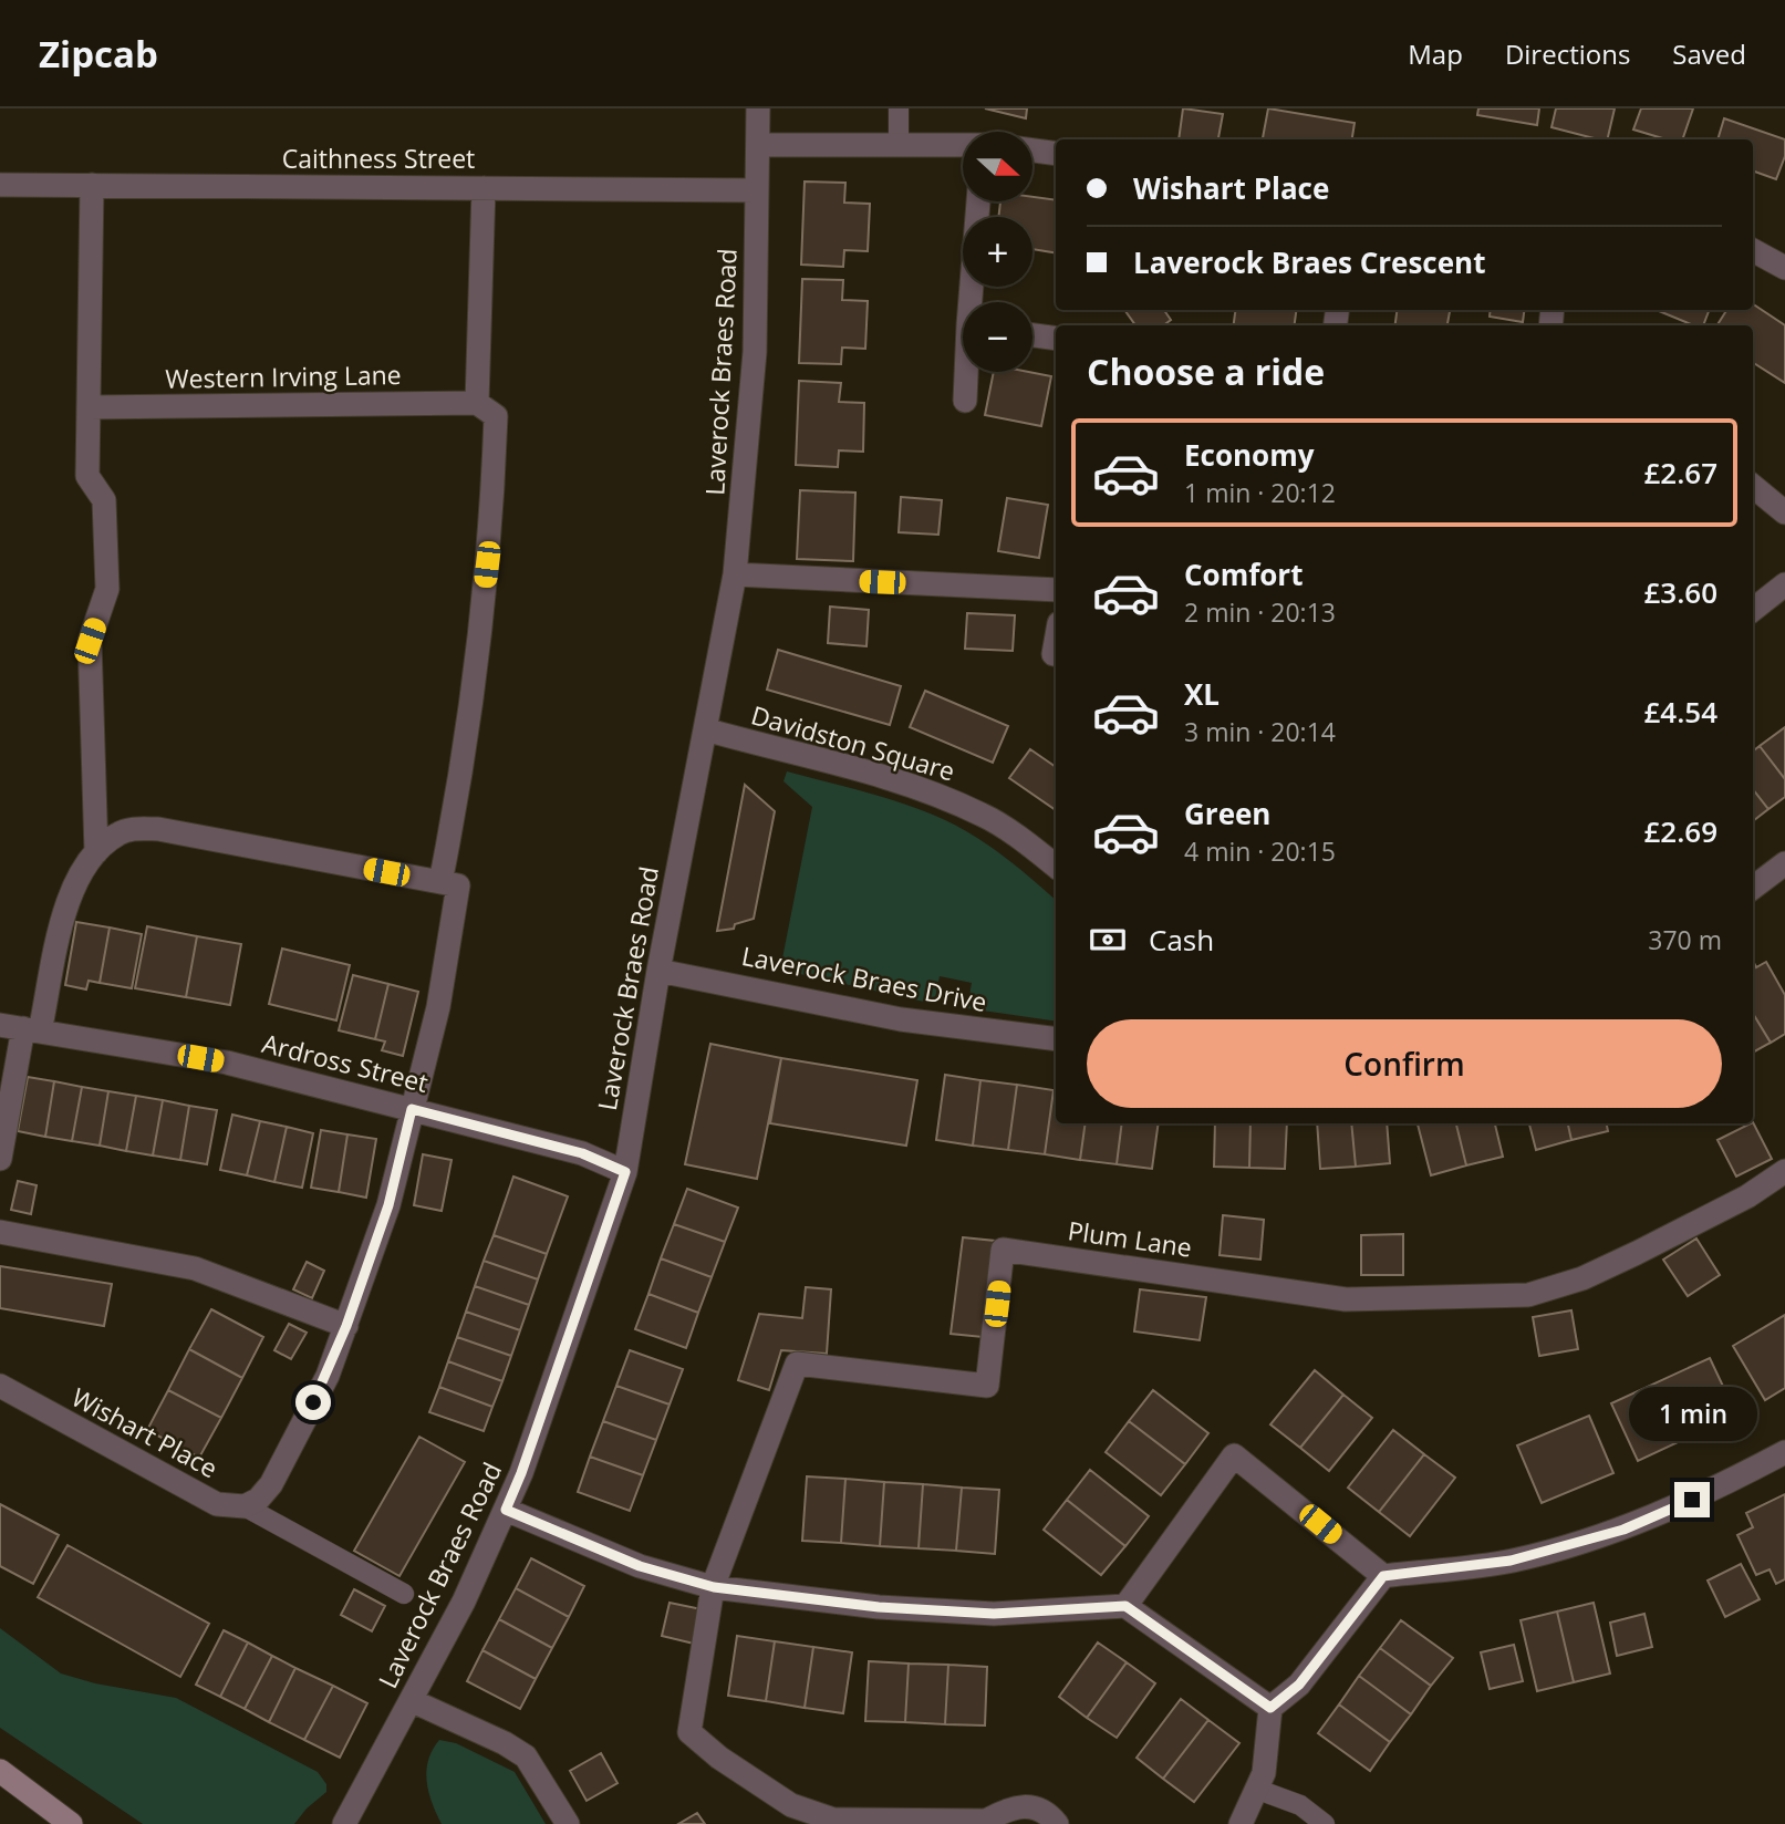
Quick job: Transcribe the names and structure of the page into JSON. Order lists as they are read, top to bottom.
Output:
{
  "streets": {
    "street": [
      "Caithness Street",
      "Laverock Braes Road",
      "Western Irving Lane",
      "Davidston Square",
      "Laverock Braes Drive",
      "Ardross Street",
      "Plum Lane",
      "Wishart Place"
    ]
  },
  "crossings": [
    ["Caithness Street", "Laverock Braes Road"],
    ["Laverock Braes Road", "Davidston Square"],
    ["Laverock Braes Road", "Laverock Braes Drive"],
    ["Laverock Braes Road", "Ardross Street"]
  ],
  "north": "right",
  "page": {
    "header": "Zipcab",
    "nav": ["Map", "Directions", "Saved"],
    "map_buttons": ["+", "−"],
    "banner": ["Wishart Place", "Laverock Braes Crescent"],
    "heading": "Choose a ride",
    "list": [
      {
        "name": "Economy",
        "note": "1 min · 20:12",
        "value": "£2.67"
      },
      {
        "name": "Comfort",
        "note": "2 min · 20:13",
        "value": "£3.60"
      },
      {
        "name": "XL",
        "note": "3 min · 20:14",
        "value": "£4.54"
      },
      {
        "name": "Green",
        "note": "4 min · 20:15",
        "value": "£2.69"
      }
    ],
    "pay": ["Cash", "370 m"],
    "buttons": "Confirm",
    "bubble": "1 min"
  }
}
